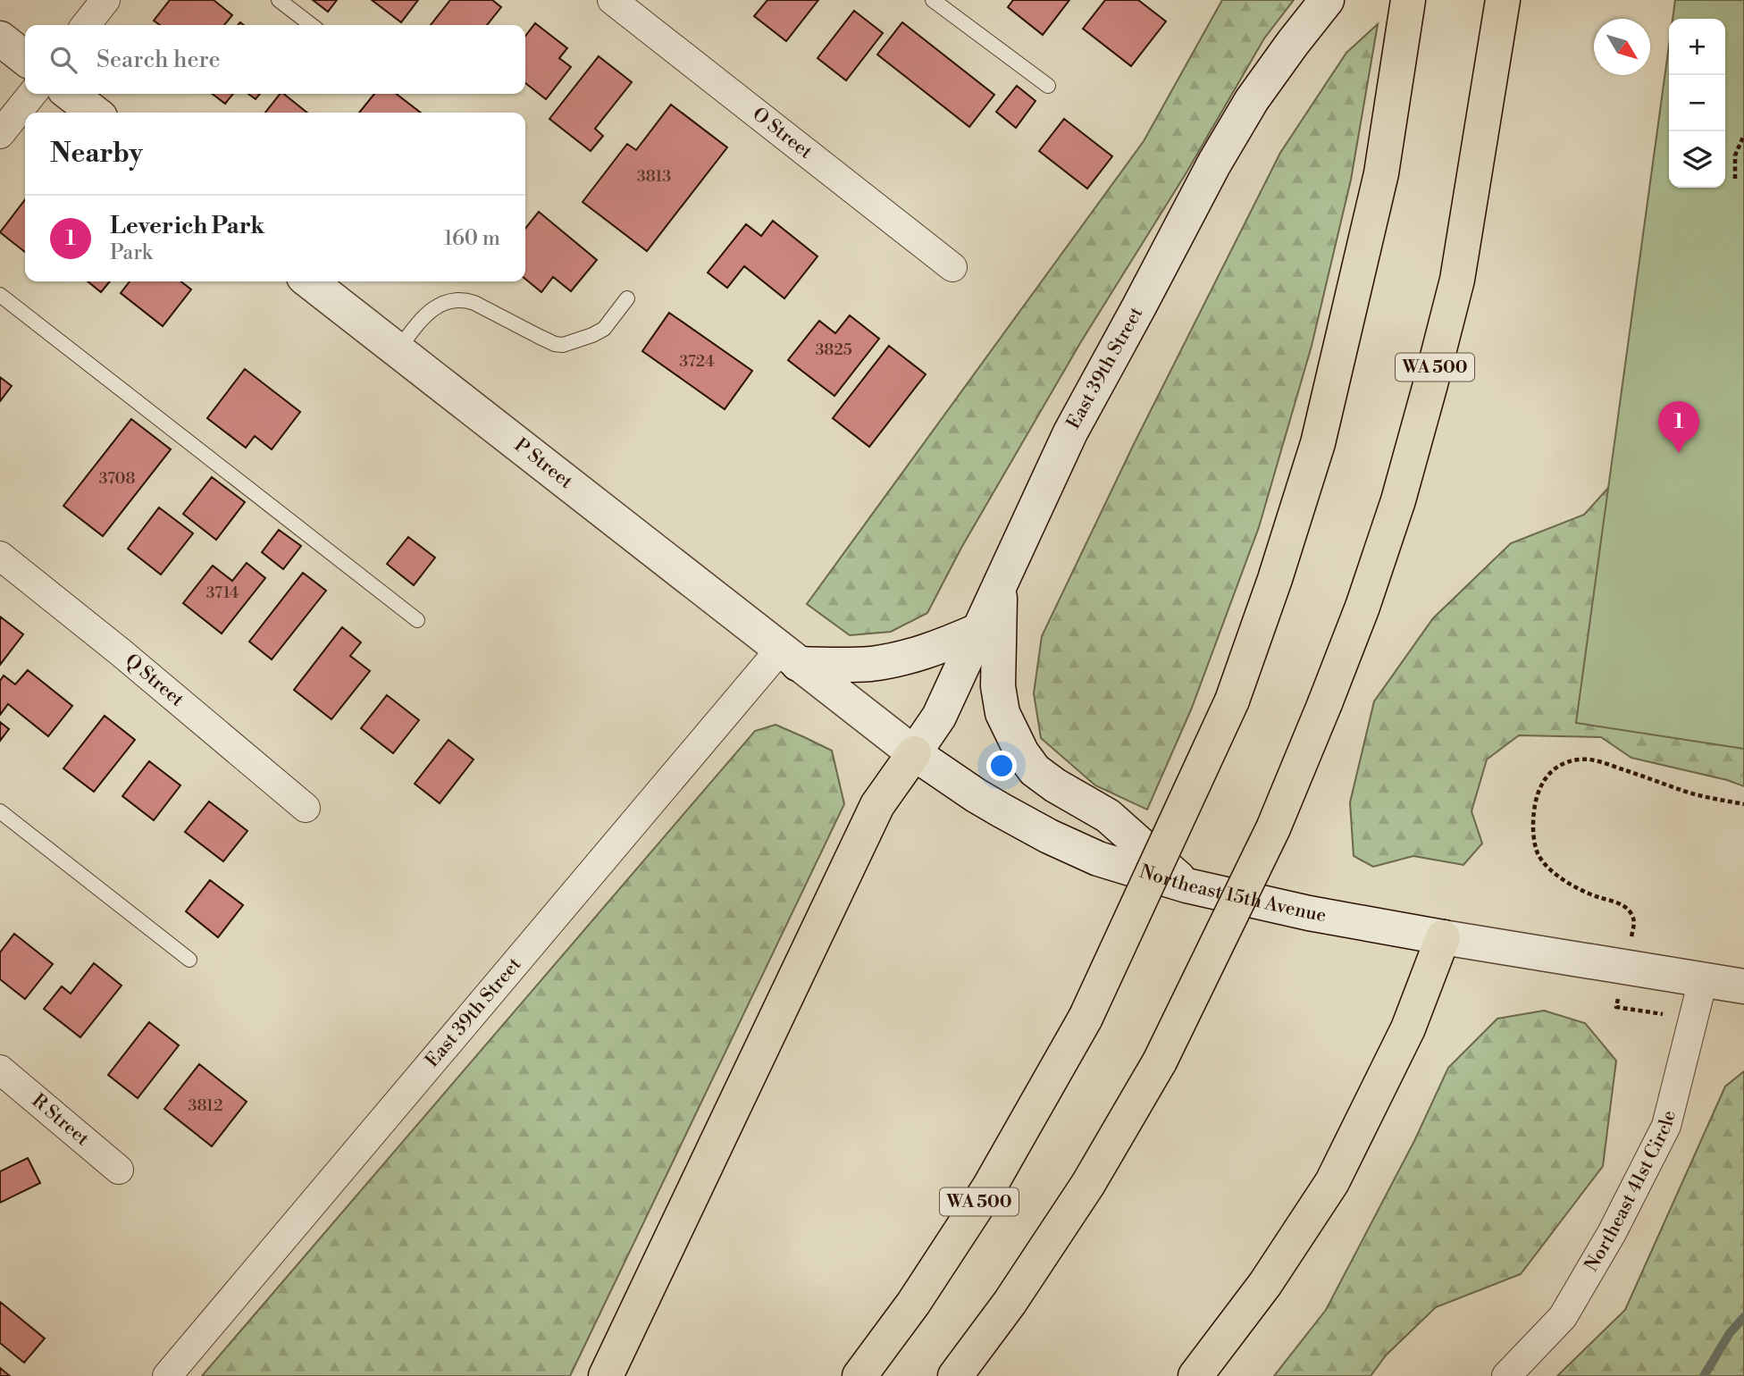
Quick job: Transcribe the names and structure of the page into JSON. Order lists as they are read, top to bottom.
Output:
{
  "streets": {
    "highway": ["WA 500"],
    "main road": ["East 39th Street", "P Street", "Northeast 15th Avenue"],
    "street": [
      "O Street",
      "Q Street",
      "R Street",
      "Northeast 41st Circle"
    ]
  },
  "crossings": [
    ["East 39th Street", "P Street"],
    ["East 39th Street", "Northeast 15th Avenue"],
    ["P Street", "Northeast 15th Avenue"],
    ["Northeast 15th Avenue", "Northeast 41st Circle"]
  ],
  "house_numbers": [
    "3813",
    "3825",
    "3724",
    "3708",
    "3714",
    "3812"
  ],
  "north": "bottom right",
  "page": {
    "map_buttons": ["+", "−"],
    "search": "Search here",
    "heading": "Nearby",
    "list": [
      {
        "mark": "1",
        "name": "Leverich Park",
        "note": "Park",
        "value": "160 m"
      }
    ],
    "pins": "1"
  }
}
